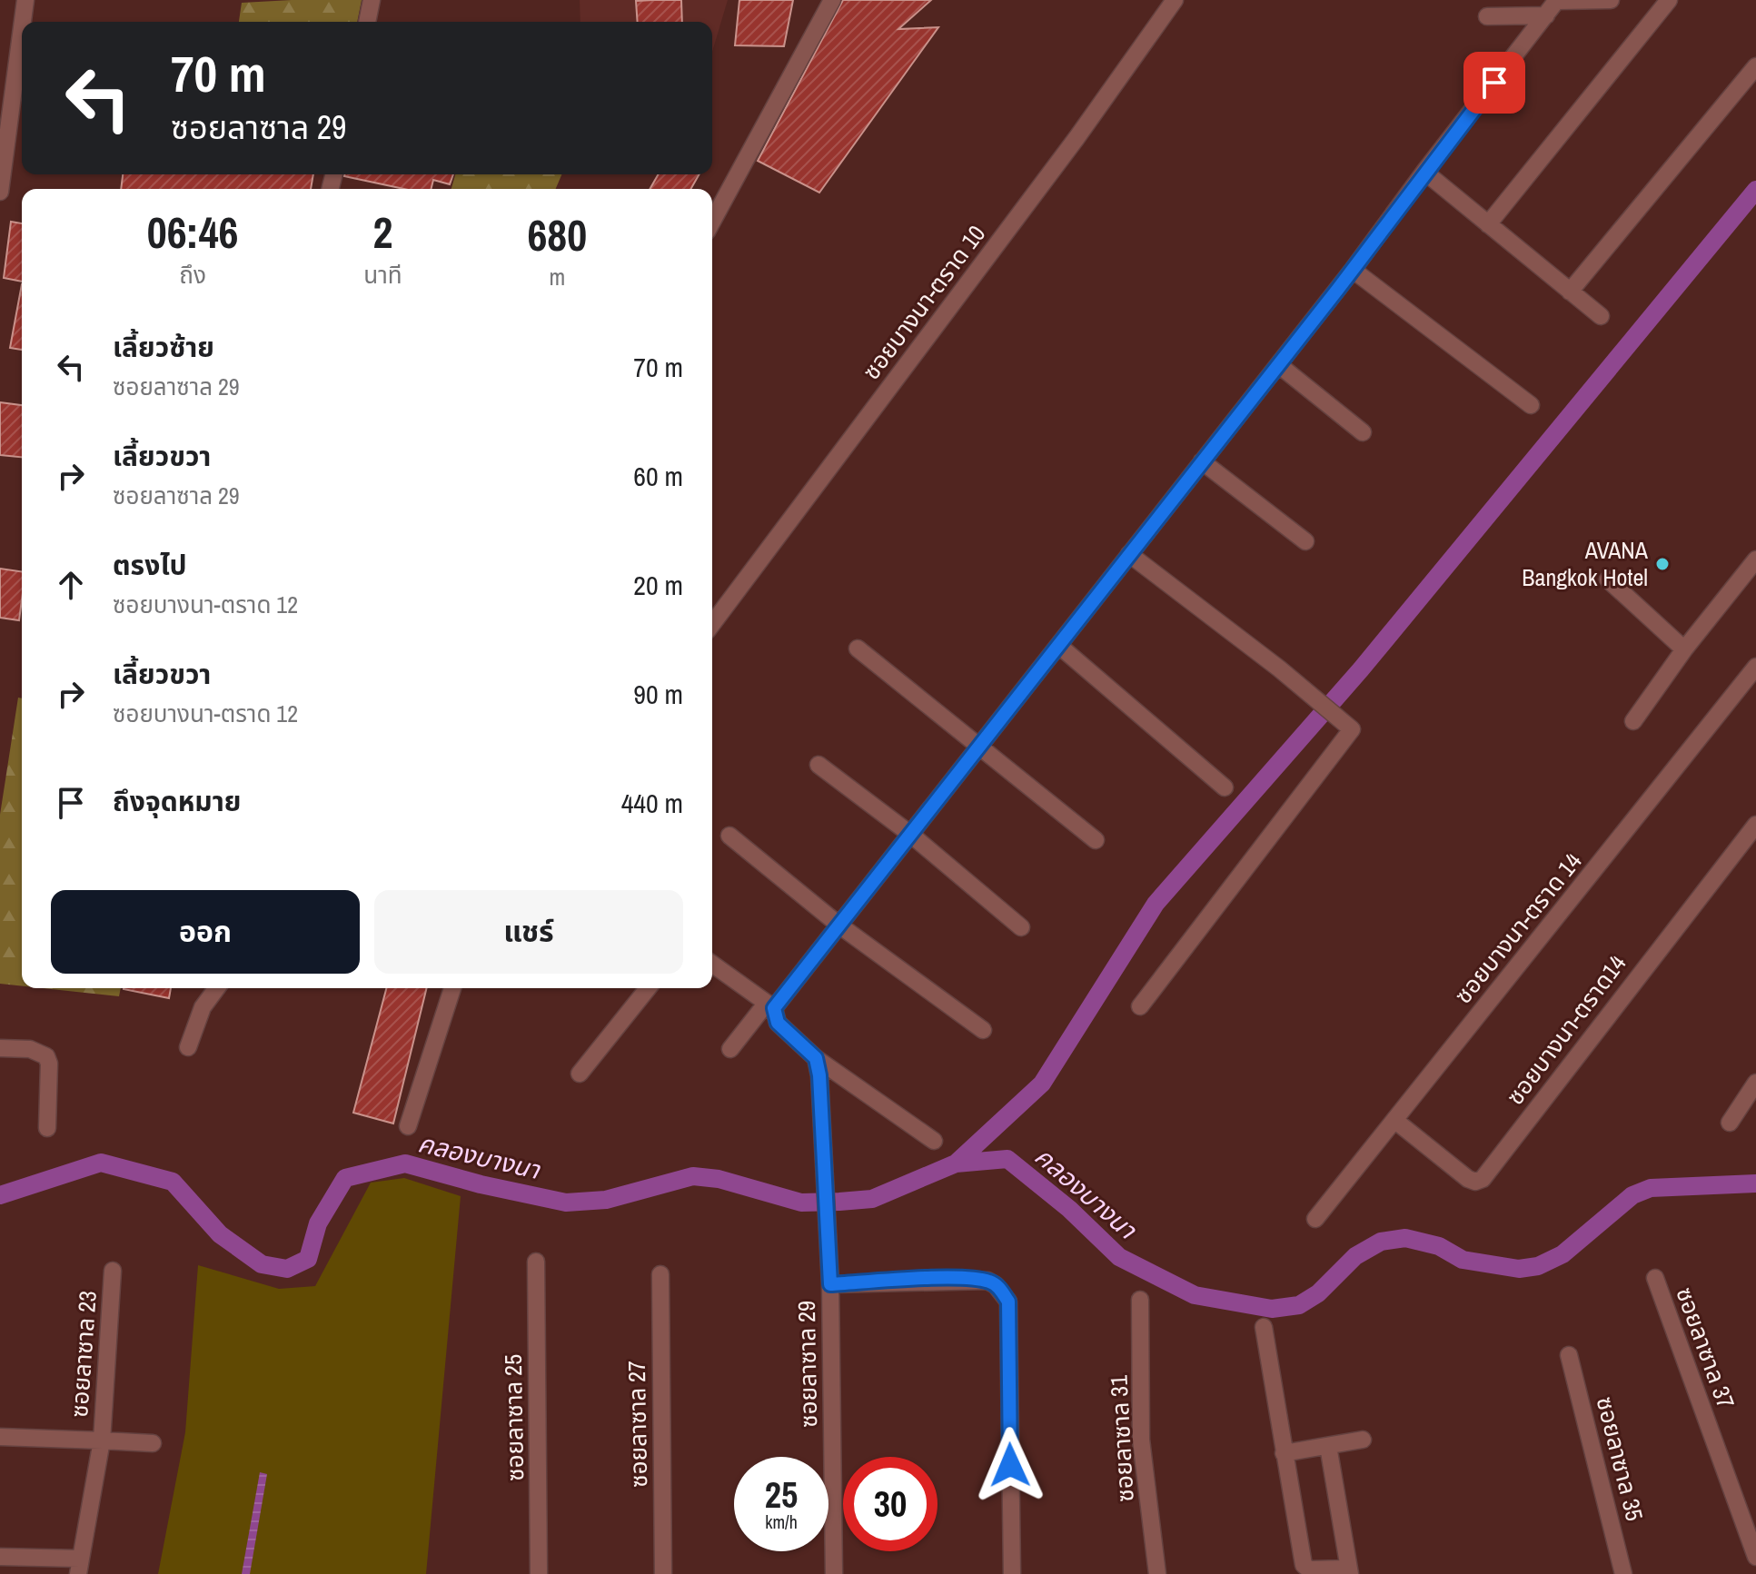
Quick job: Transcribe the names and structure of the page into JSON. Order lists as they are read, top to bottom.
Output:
{
  "streets": {
    "street": [
      "ซอยบางนา-ตราด 10",
      "ซอยบางนา-ตราด 14",
      "ซอยบางนา-ตราด14",
      "ซอยลาซาล 37",
      "ซอยลาซาล 23",
      "ซอยลาซาล 29",
      "ซอยลาซาล 25",
      "ซอยลาซาล 27",
      "ซอยลาซาล 31",
      "ซอยลาซาล 35"
    ]
  },
  "crossings": [
    ["ซอยบางนา-ตราด 14", "ซอยบางนา-ตราด14"]
  ],
  "water": ["คลองบางนา"],
  "places": ["AVANA Bangkok Hotel"],
  "page": {
    "turn": ["70 m", "ซอยลาซาล 29"],
    "eta": [
      "06:46",
      "ถึง",
      "2",
      "นาที",
      "680",
      "m"
    ],
    "list": [
      {
        "name": "เลี้ยวซ้าย",
        "note": "ซอยลาซาล 29",
        "value": "70 m"
      },
      {
        "name": "เลี้ยวขวา",
        "note": "ซอยลาซาล 29",
        "value": "60 m"
      },
      {
        "name": "ตรงไป",
        "note": "ซอยบางนา-ตราด 12",
        "value": "20 m"
      },
      {
        "name": "เลี้ยวขวา",
        "note": "ซอยบางนา-ตราด 12",
        "value": "90 m"
      },
      {
        "name": "ถึงจุดหมาย",
        "value": "440 m"
      }
    ],
    "buttons": ["ออก", "แชร์"],
    "speed": "25 km/h",
    "limit": "30"
  }
}
